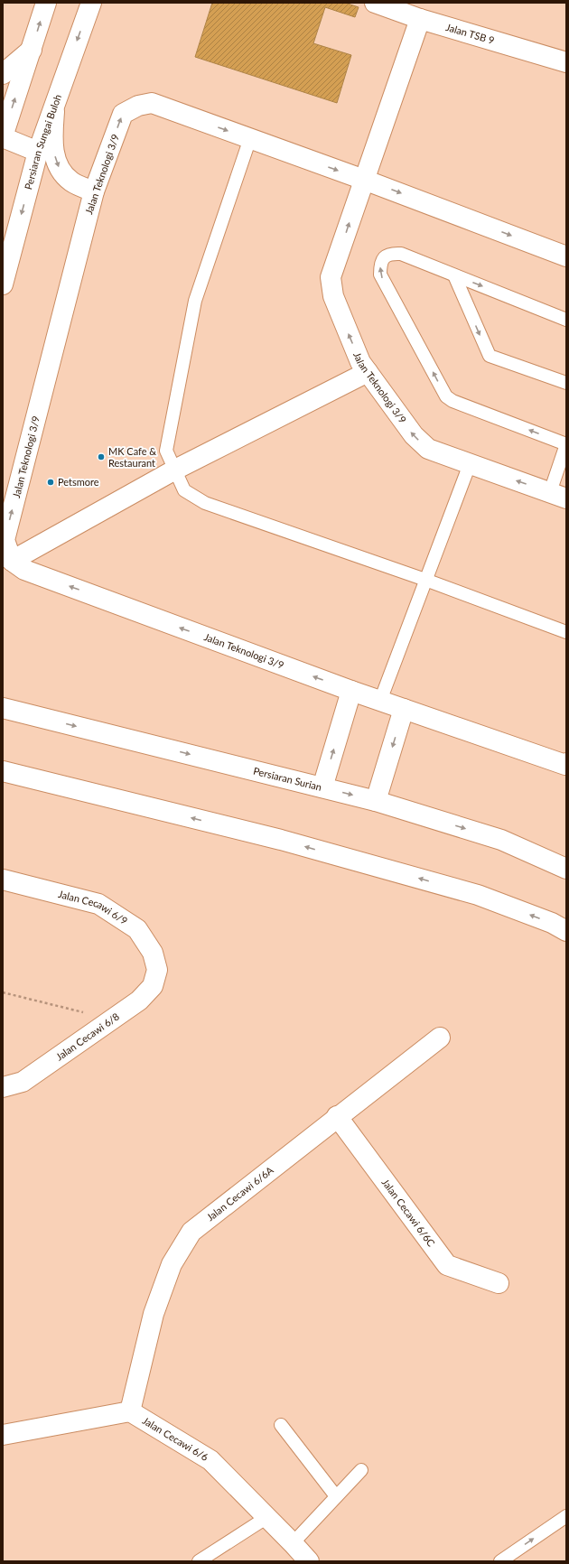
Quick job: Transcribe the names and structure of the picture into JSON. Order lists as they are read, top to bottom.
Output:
{
  "streets": {
    "street": [
      "Jalan TSB 9",
      "Persiaran Sungai Buloh",
      "Jalan Teknologi 3/9",
      "Persiaran Surian",
      "Jalan Cecawi 6/9",
      "Jalan Cecawi 6/8",
      "Jalan Cecawi 6/6A",
      "Jalan Cecawi 6/6C",
      "Jalan Cecawi 6/6"
    ]
  },
  "crossings": [
    ["Jalan Cecawi 6/9", "Jalan Cecawi 6/8"],
    ["Jalan Cecawi 6/6A", "Jalan Cecawi 6/6C"],
    ["Jalan Cecawi 6/6A", "Jalan Cecawi 6/6"]
  ],
  "places": ["MK Cafe & Restaurant", "Petsmore"]
}
